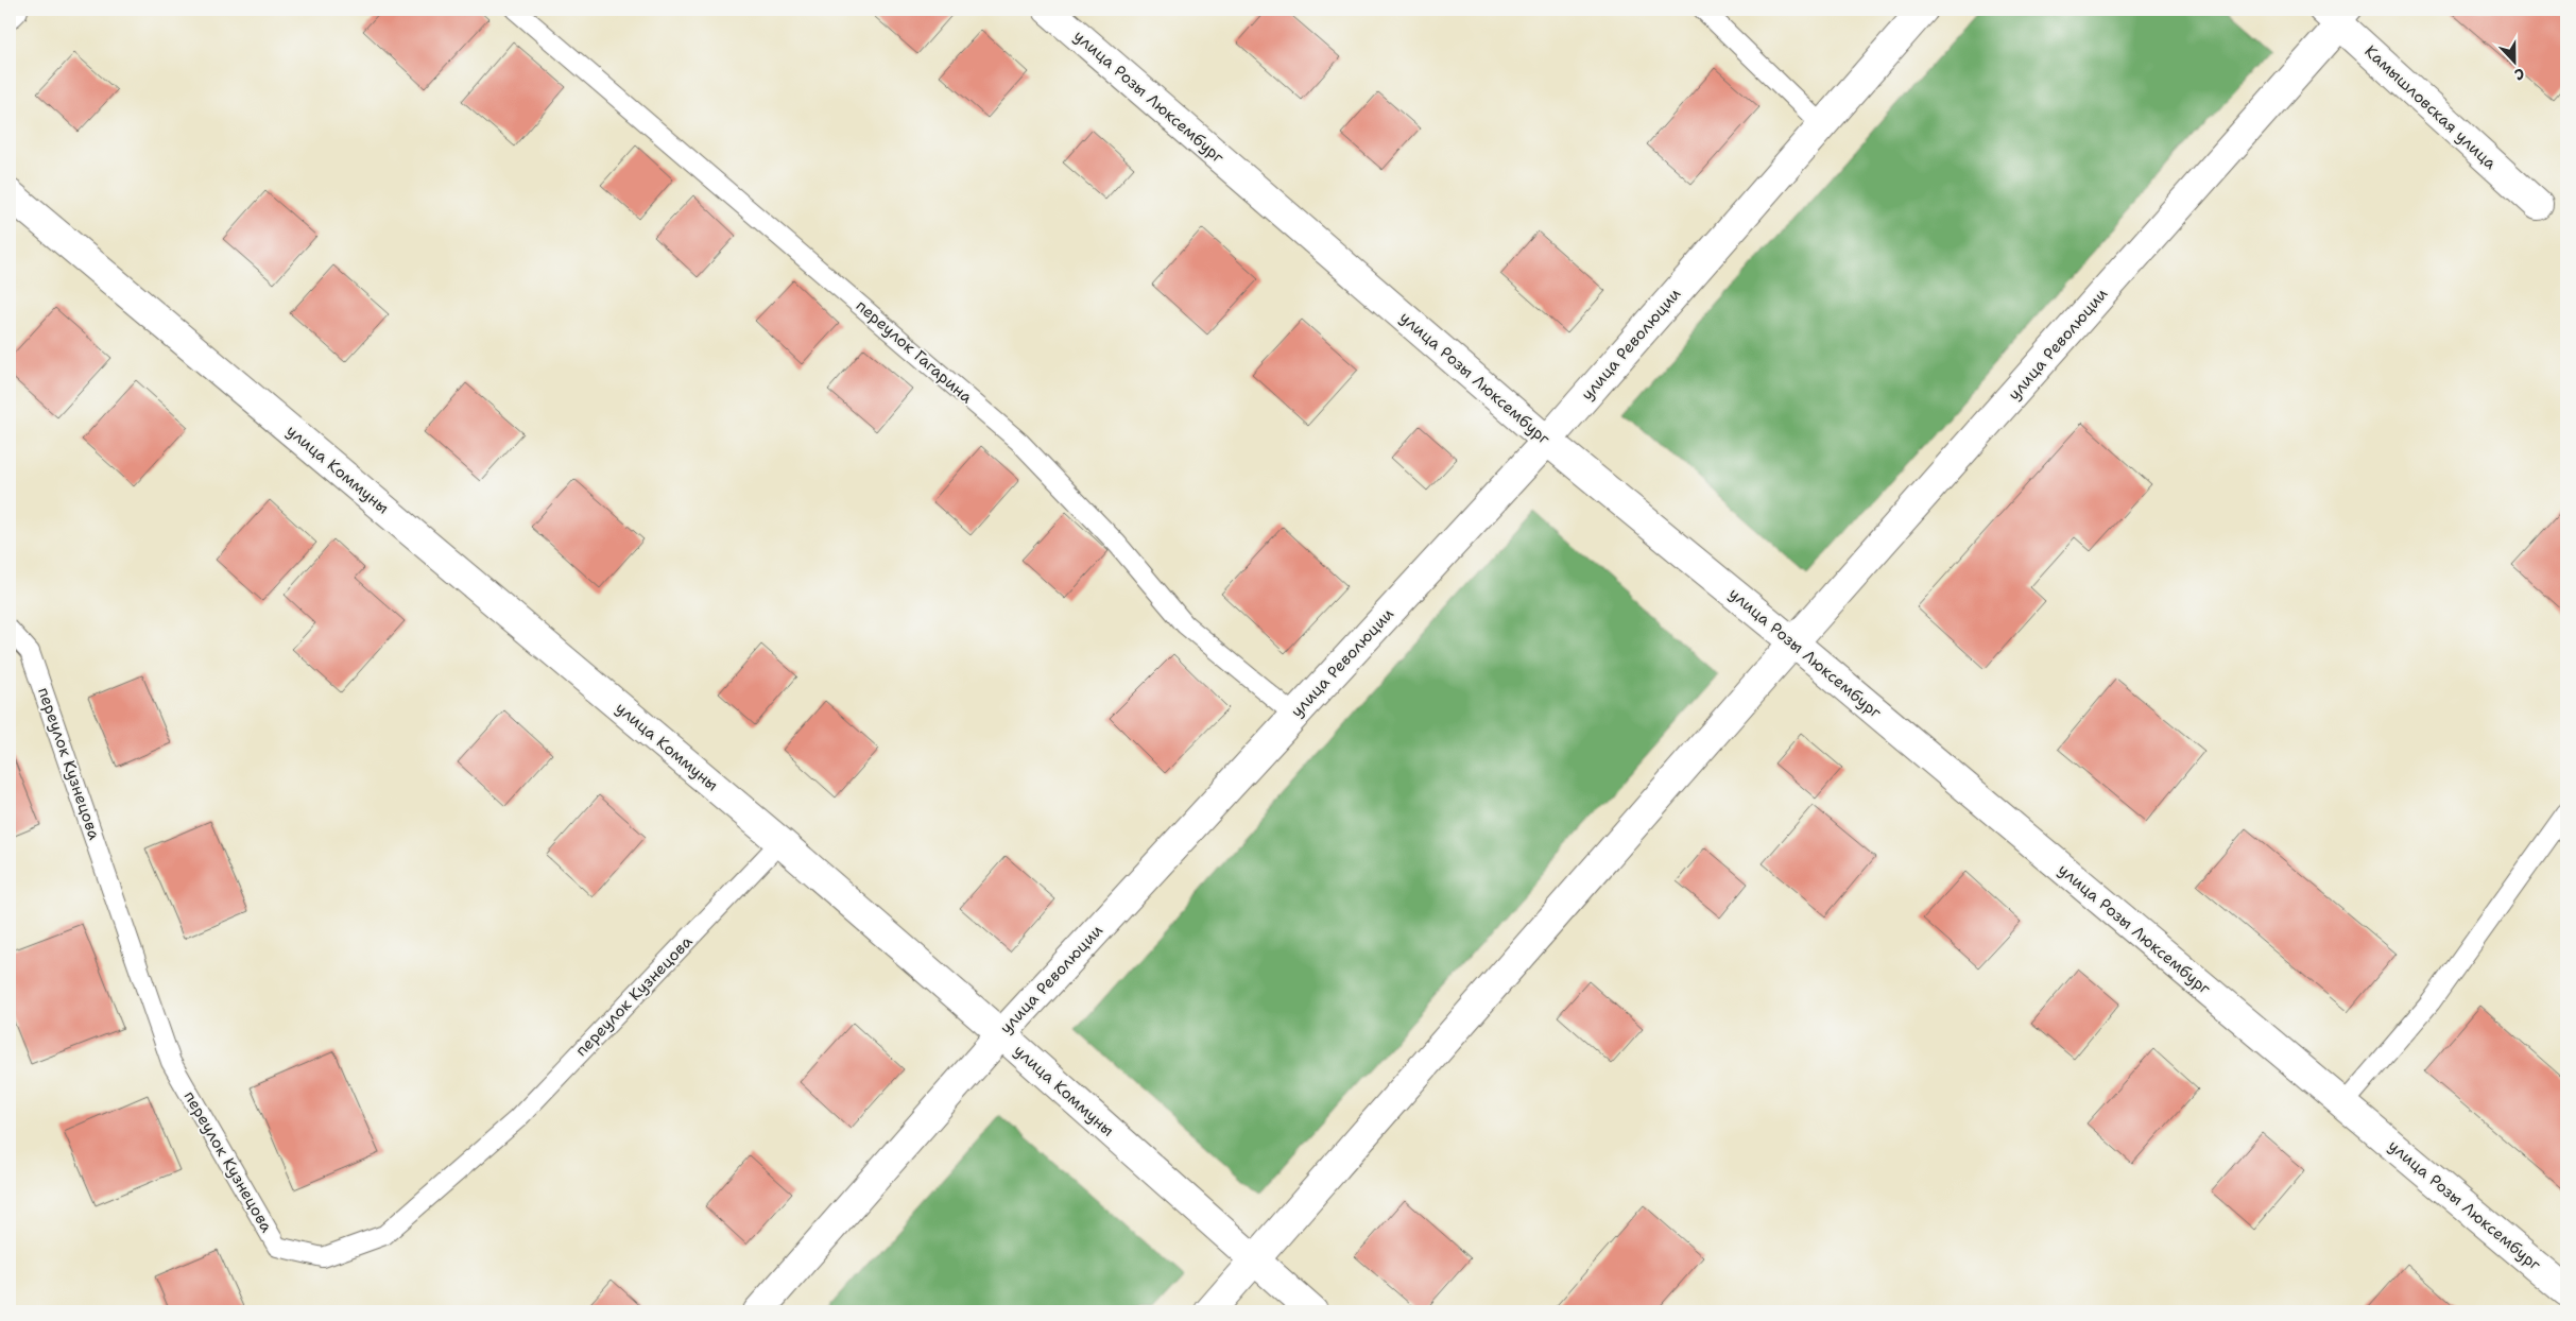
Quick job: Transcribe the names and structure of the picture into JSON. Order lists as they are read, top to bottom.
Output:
{
  "streets": {
    "street": [
      "улица Розы Люксембург",
      "Камышловская улица",
      "улица Революции",
      "улица Коммуны"
    ],
    "lane": ["переулок Гагарина", "переулок Кузнецова"]
  },
  "crossings": [
    ["улица Розы Люксембург", "улица Революции"],
    ["Камышловская улица", "улица Революции"],
    ["улица Революции", "переулок Гагарина"],
    ["улица Революции", "улица Коммуны"],
    ["улица Коммуны", "переулок Кузнецова"]
  ],
  "north": "bottom"
}
